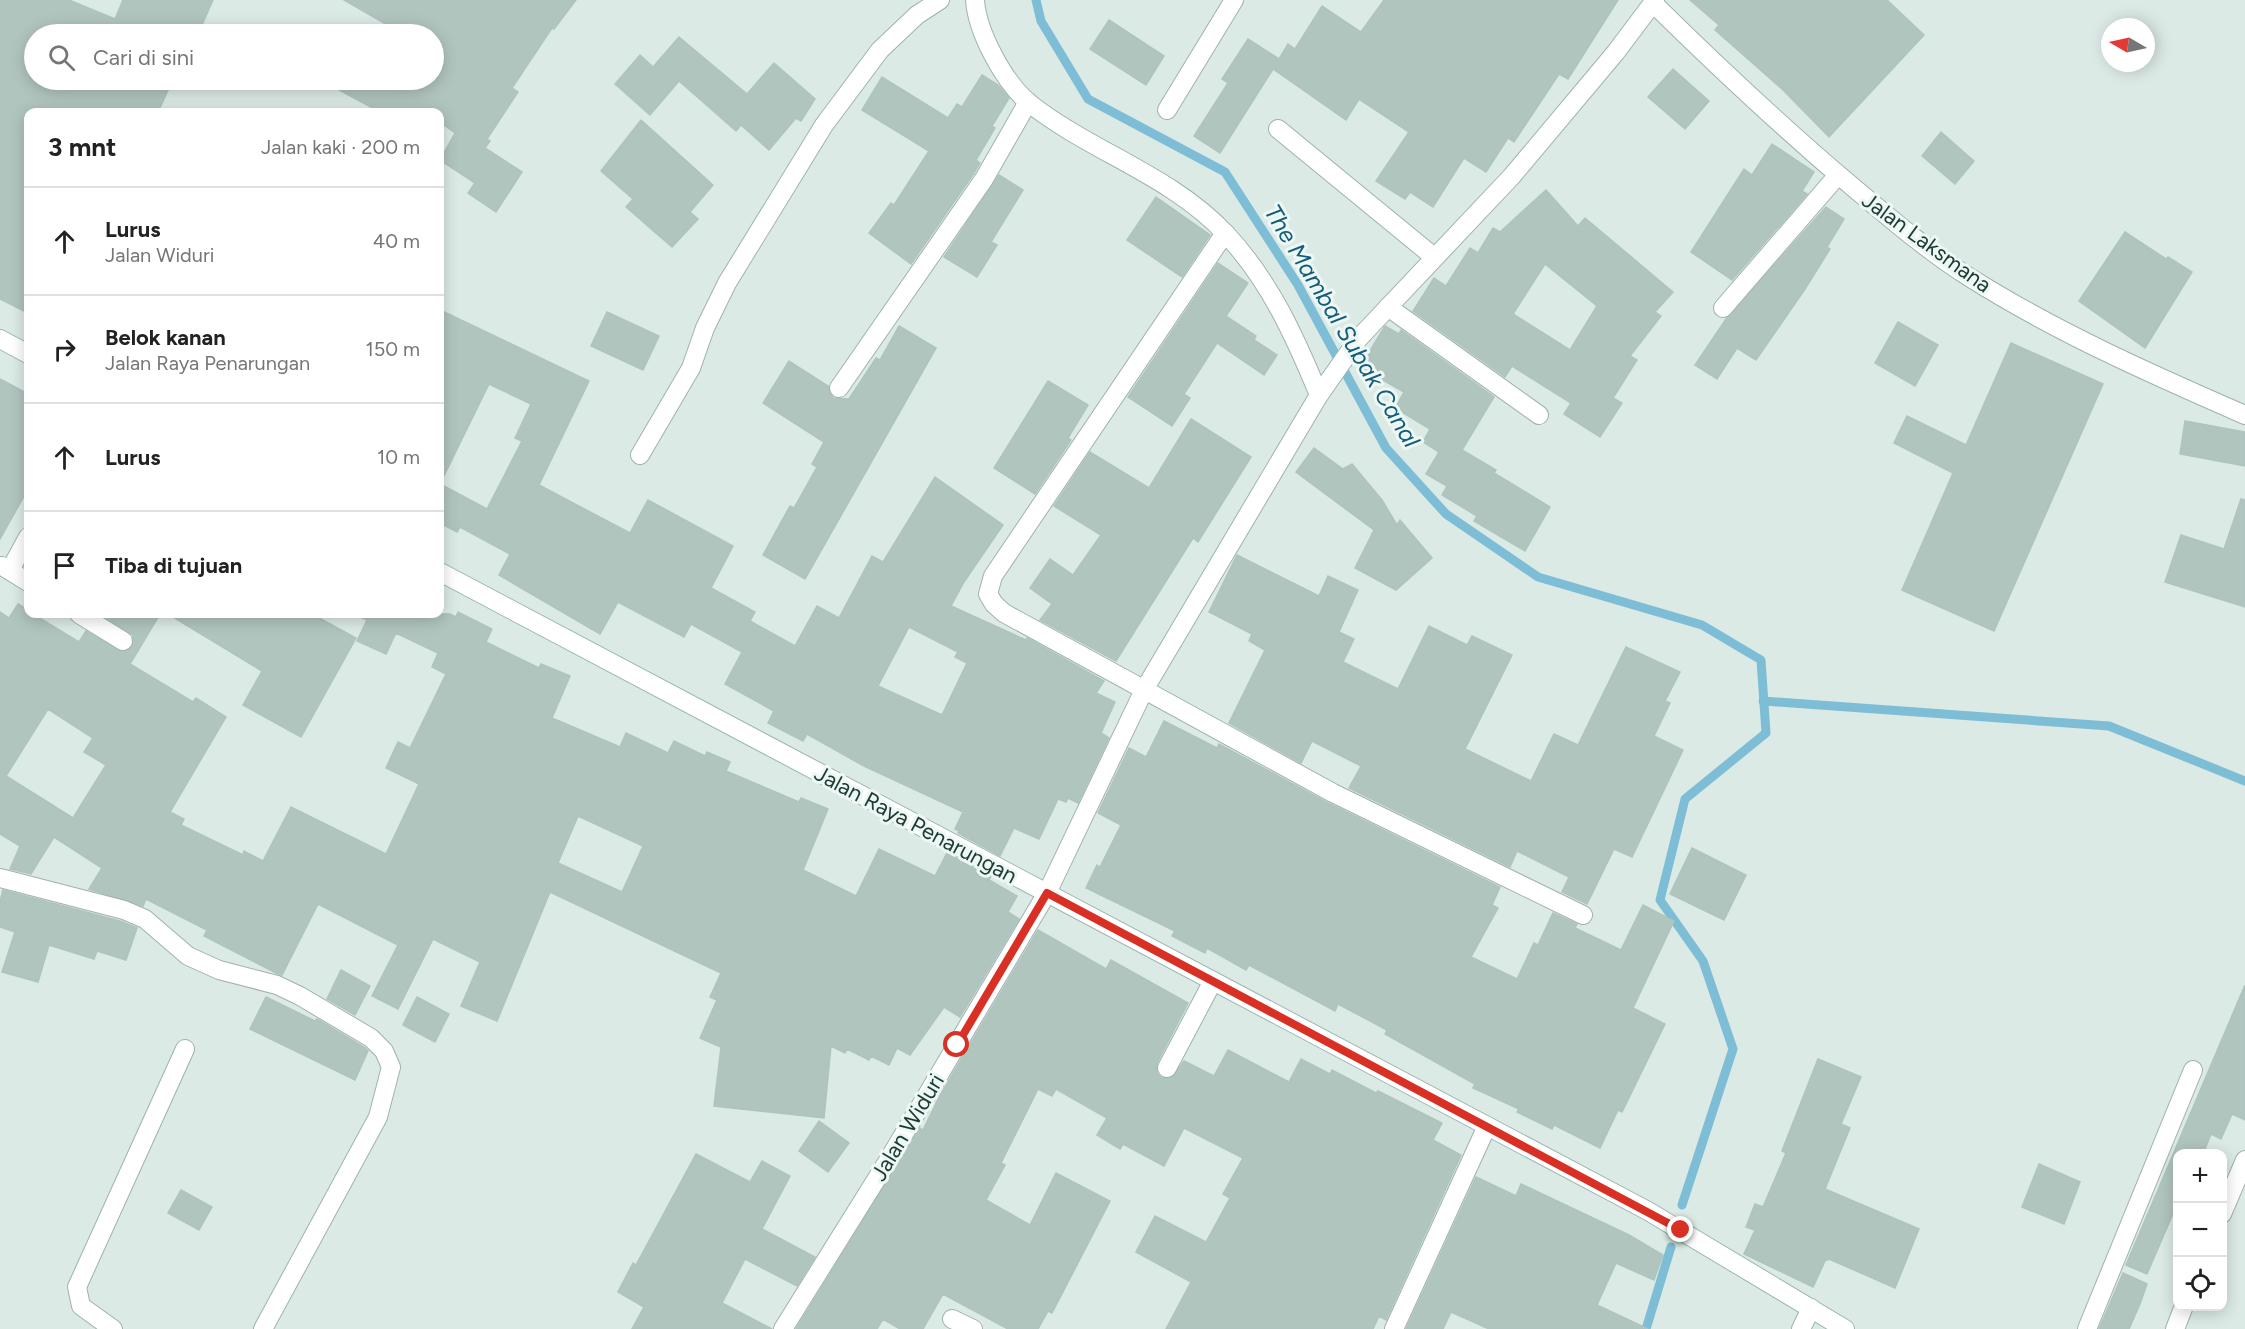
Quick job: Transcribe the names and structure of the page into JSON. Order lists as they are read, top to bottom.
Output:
{
  "streets": {
    "street": ["Jalan Laksmana", "Jalan Raya Penarungan", "Jalan Widuri"]
  },
  "crossings": [
    ["Jalan Laksmana", "Jalan Widuri"],
    ["Jalan Raya Penarungan", "Jalan Widuri"]
  ],
  "water": ["The Mambal Subak Canal"],
  "north": "left",
  "page": {
    "search": "Cari di sini",
    "heading": ["3 mnt", "Jalan kaki · 200 m"],
    "list": [
      ["Lurus", "Jalan Widuri", "40 m"],
      ["Belok kanan", "Jalan Raya Penarungan", "150 m"],
      ["Lurus", "10 m"],
      "Tiba di tujuan"
    ],
    "map_buttons": ["+", "−"]
  }
}
